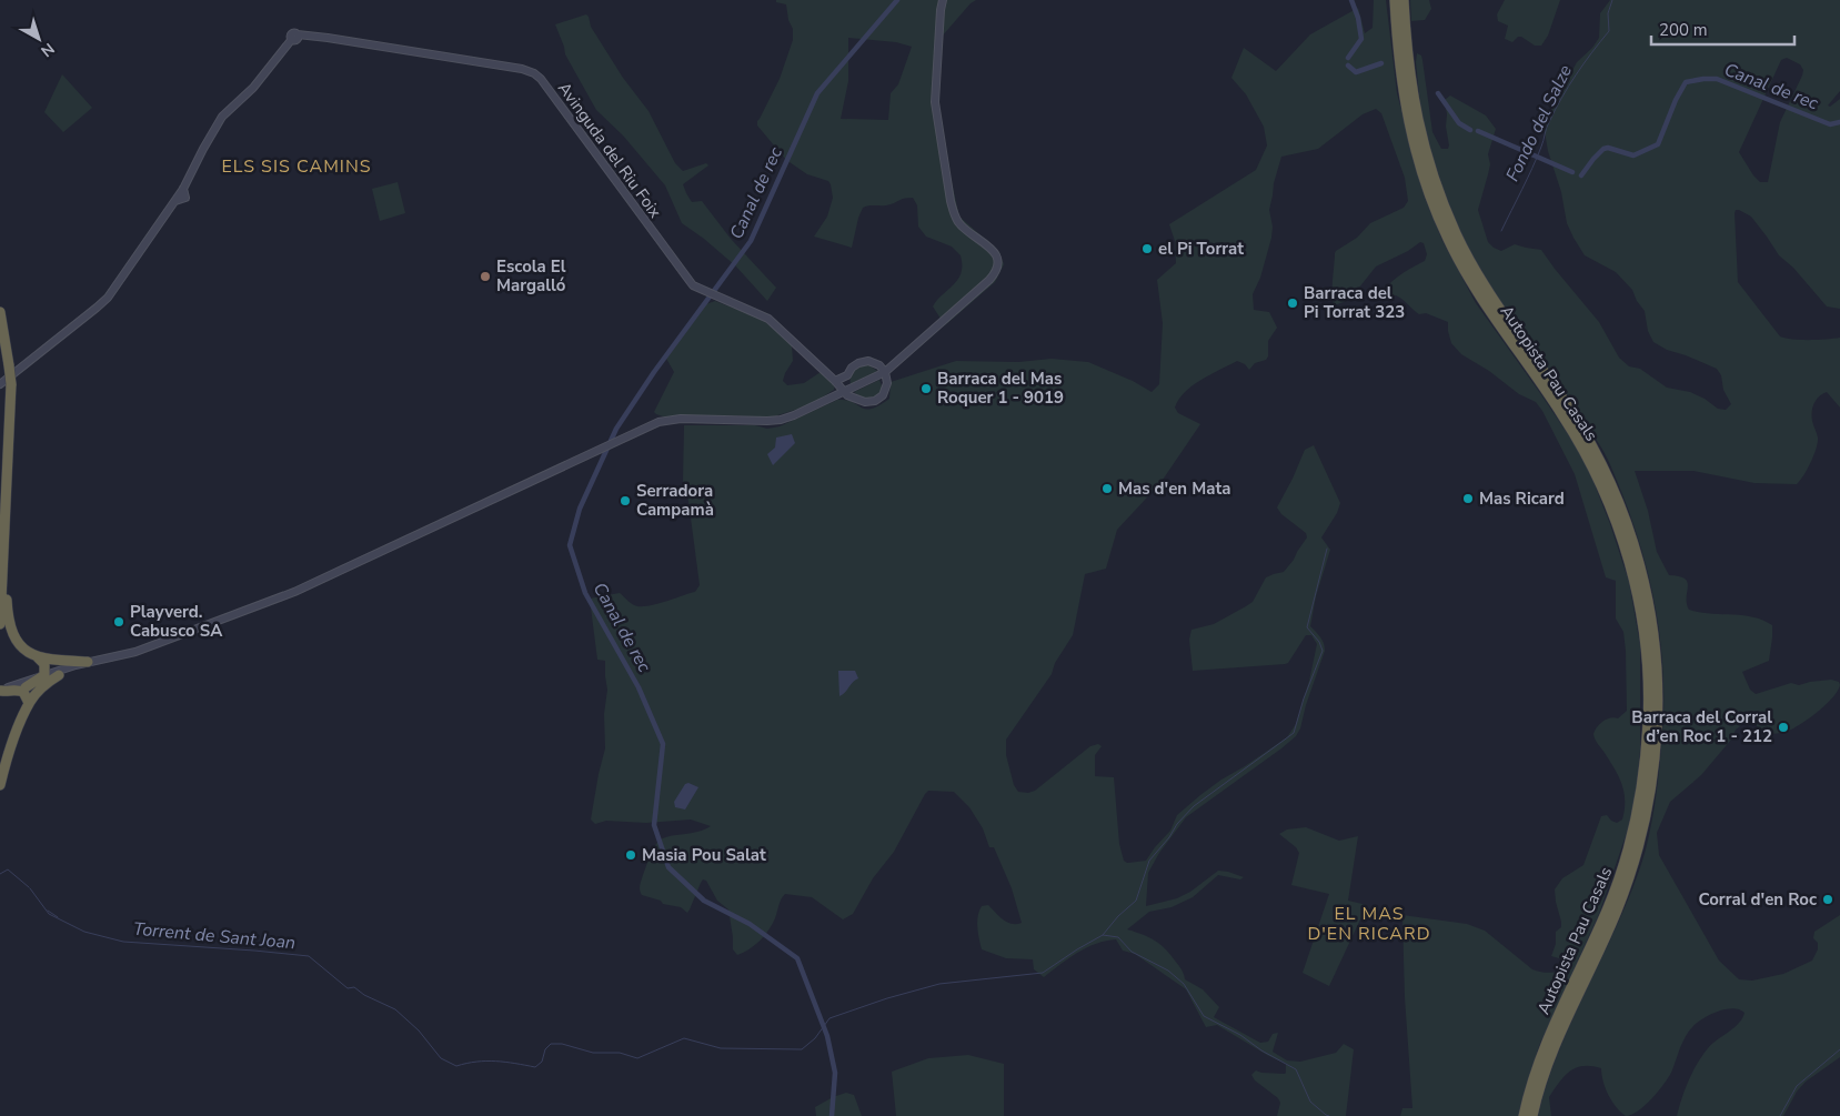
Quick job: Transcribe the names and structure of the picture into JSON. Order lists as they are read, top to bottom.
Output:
{
  "streets": {
    "highway": ["Autopista Pau Casals"],
    "street": ["Avinguda del Riu Foix"]
  },
  "districts": ["ELS SIS CAMINS", "EL MAS D'EN RICARD"],
  "water": ["Canal de rec", "Fondo del Salze", "Torrent de Sant Joan"],
  "places": [
    "el Pi Torrat",
    "Escola El Margalló",
    "Barraca del Pi Torrat 323",
    "Barraca del Mas Roquer 1 - 9019",
    "Mas d'en Mata",
    "Mas Ricard",
    "Serradora Campamà",
    "Playverd. Cabusco SA",
    "Barraca del Corral d’en Roc 1 - 212",
    "Masia Pou Salat",
    "Corral d'en Roc"
  ],
  "scale_bar": "200 m",
  "north": "bottom right"
}
